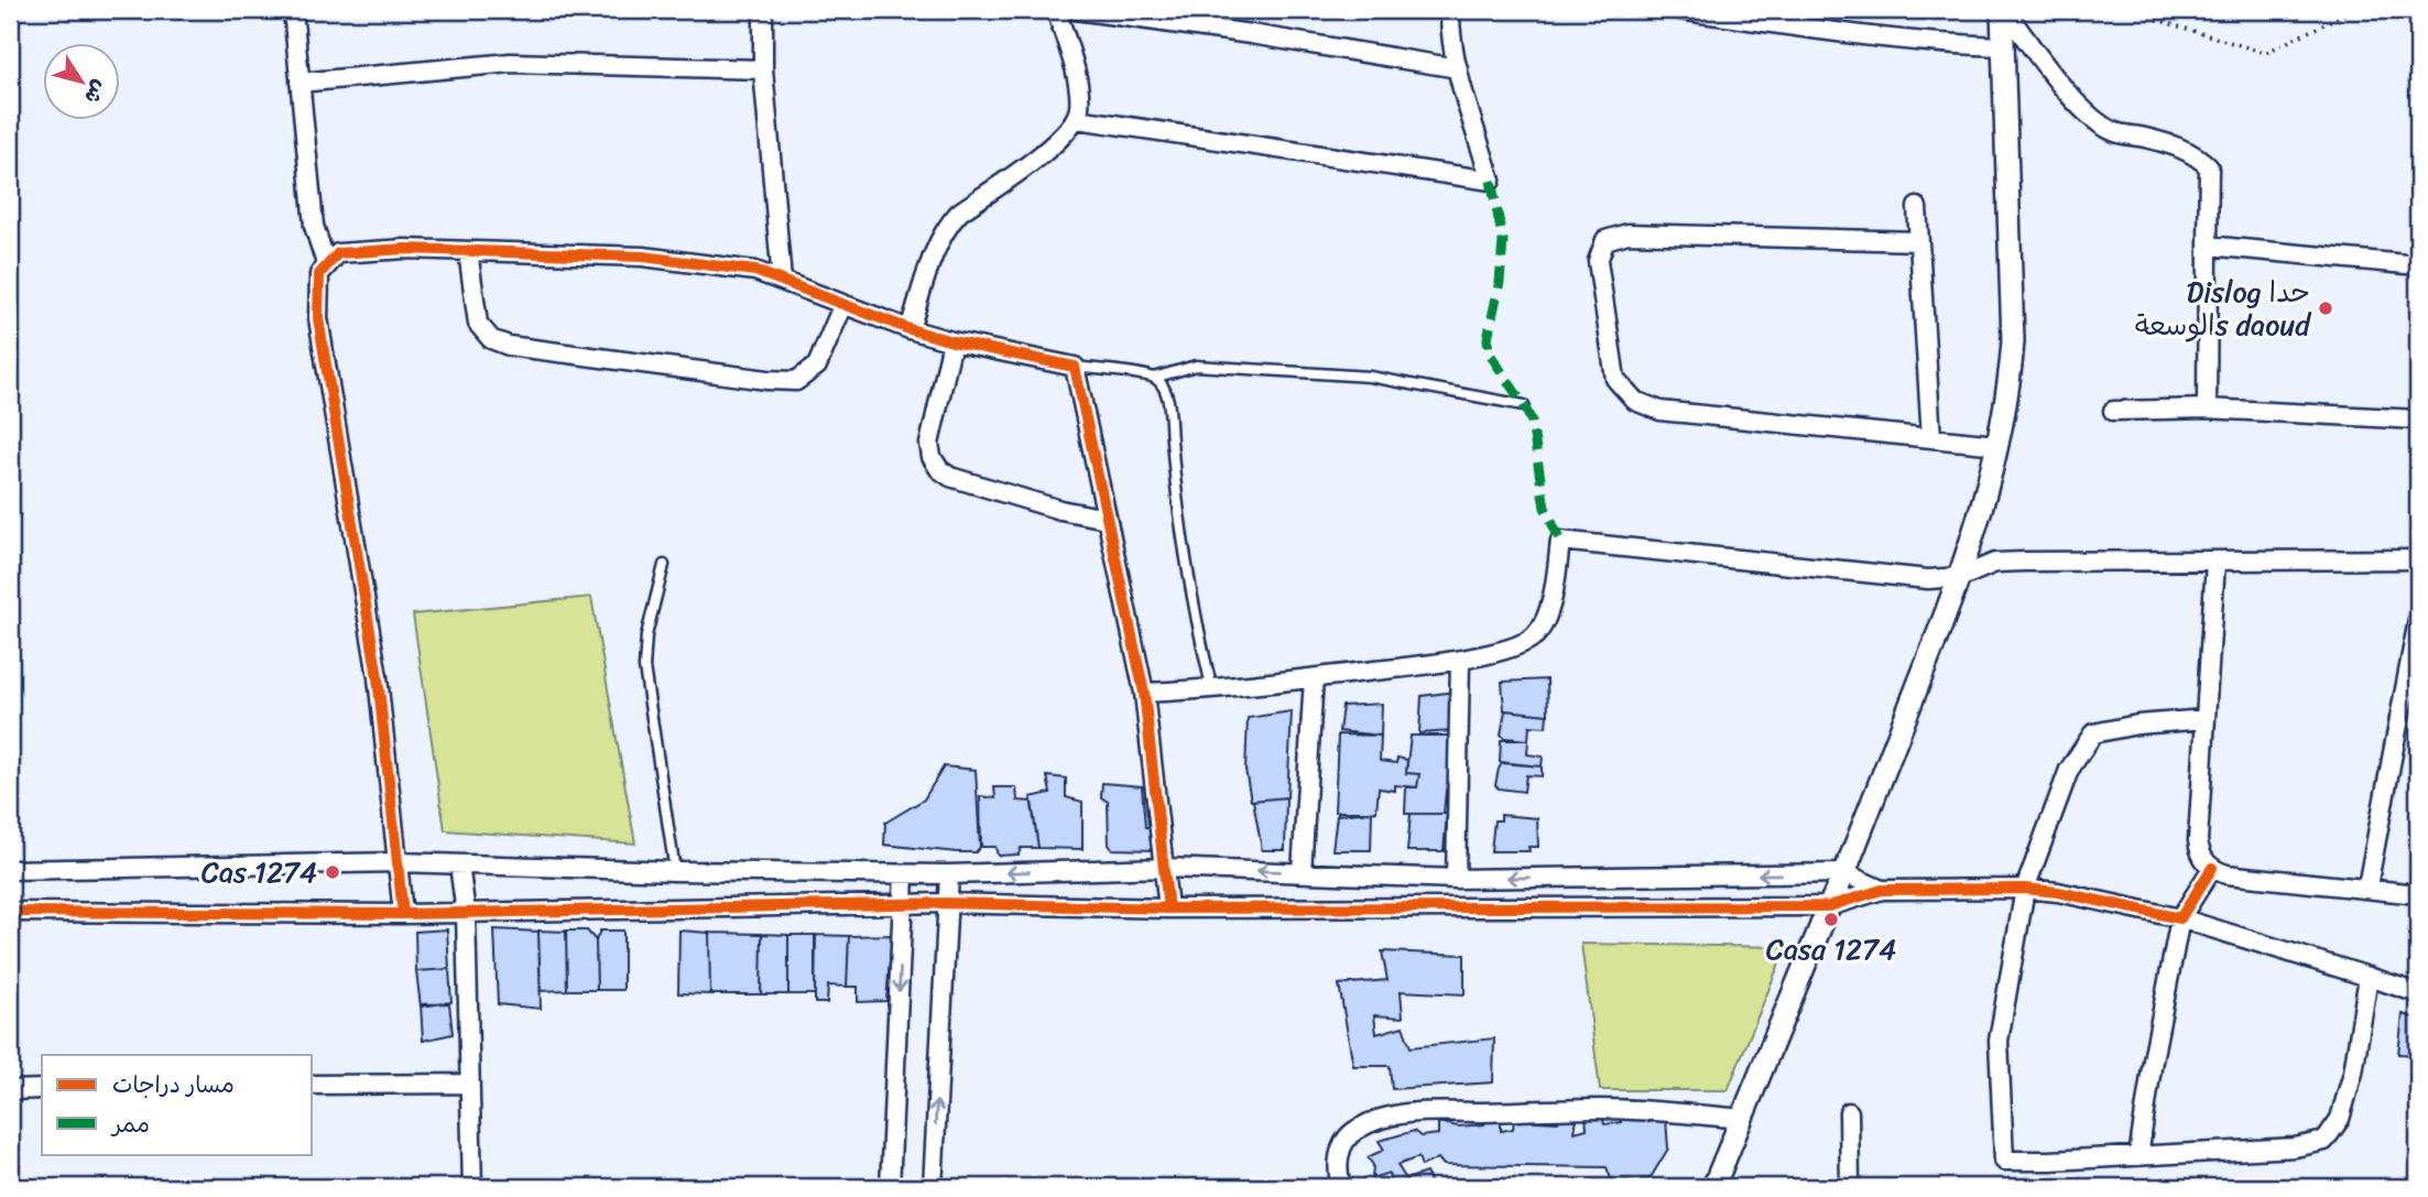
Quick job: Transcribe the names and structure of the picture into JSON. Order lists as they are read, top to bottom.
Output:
{
  "places": ["Dislog حدا الوسعةs daoud", "Cas 1274", "Casa 1274"],
  "legend": ["مسار دراجات", "ممر"],
  "north": "bottom right"
}
